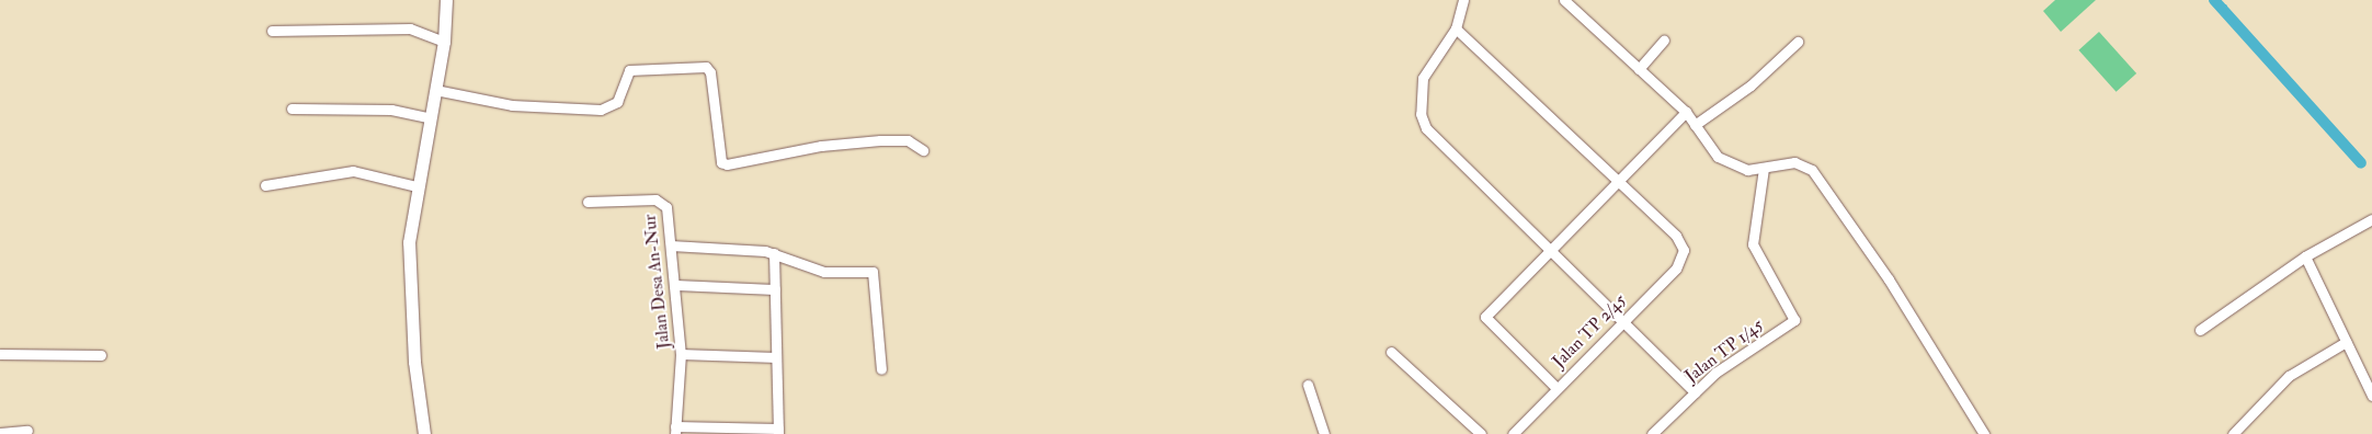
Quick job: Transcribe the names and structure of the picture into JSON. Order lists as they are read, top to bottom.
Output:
{
  "streets": {
    "street": ["Jalan Desa An-Nur", "Jalan TP 2/45", "Jalan TP 1/45"]
  }
}
